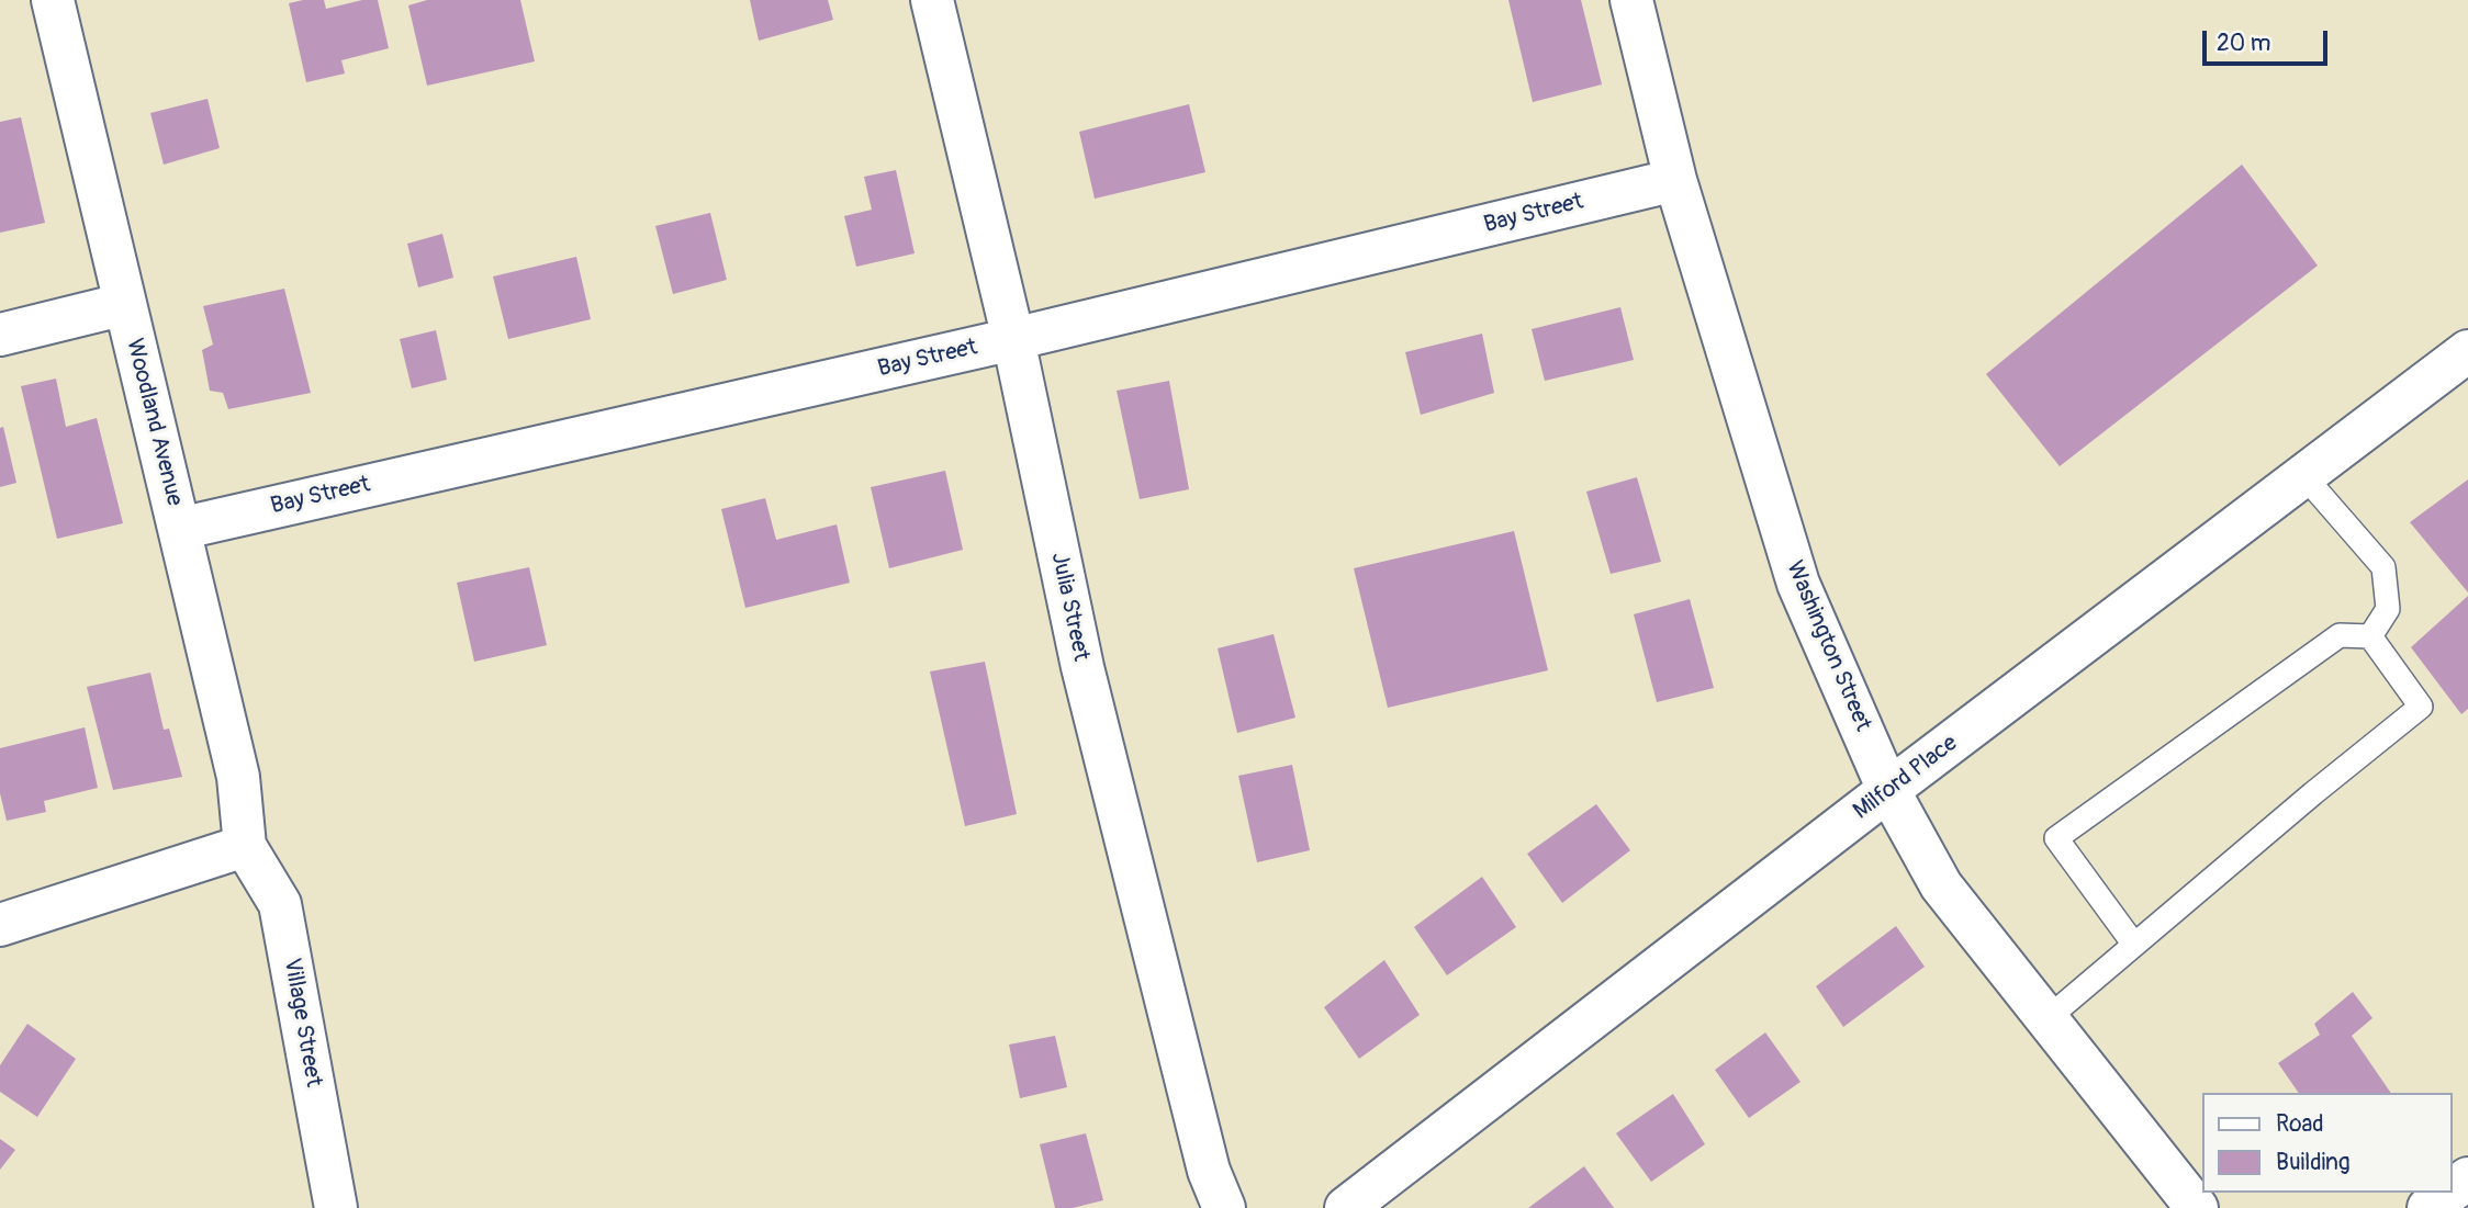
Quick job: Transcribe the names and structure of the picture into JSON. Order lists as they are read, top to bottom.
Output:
{
  "streets": {
    "street": [
      "Bay Street",
      "Woodland Avenue",
      "Julia Street",
      "Washington Street",
      "Milford Place",
      "Village Street"
    ]
  },
  "crossings": [
    ["Bay Street", "Woodland Avenue"],
    ["Bay Street", "Julia Street"],
    ["Bay Street", "Washington Street"],
    ["Woodland Avenue", "Village Street"],
    ["Washington Street", "Milford Place"]
  ],
  "legend": ["Road", "Building"],
  "scale_bar": "20 m"
}
